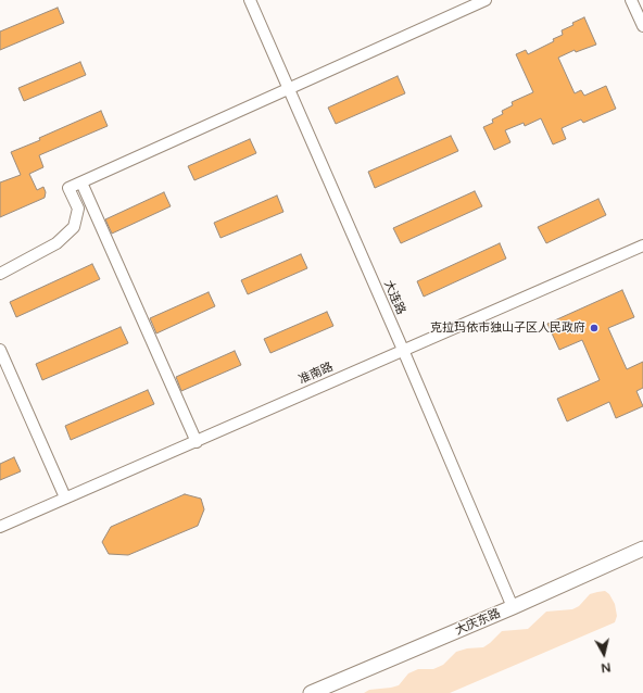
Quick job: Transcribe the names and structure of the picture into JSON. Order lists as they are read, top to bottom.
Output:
{
  "streets": {
    "main road": ["大庆东路"],
    "street": ["大连路", "准南路"]
  },
  "crossings": [
    ["大连路", "准南路"],
    ["大连路", "大庆东路"]
  ],
  "places": ["克拉玛依市独山子区人民政府"],
  "north": "bottom"
}
